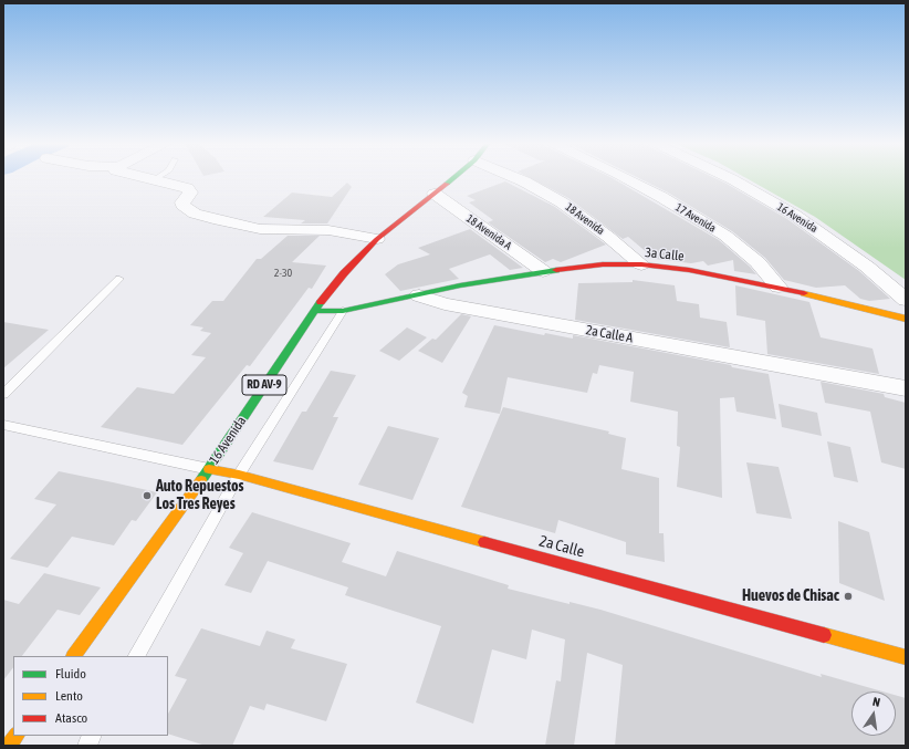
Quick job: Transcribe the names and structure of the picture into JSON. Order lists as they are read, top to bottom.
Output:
{
  "streets": {
    "street": [
      "17 Avenida",
      "16 Avenida",
      "18 Avenida",
      "18 Avenida A",
      "3a Calle",
      "2a Calle A",
      "RD AV-9",
      "2a Calle"
    ]
  },
  "crossings": [
    ["17 Avenida", "3a Calle"],
    ["16 Avenida", "18 Avenida A"],
    ["16 Avenida", "2a Calle A"],
    ["16 Avenida", "2a Calle"],
    ["18 Avenida", "3a Calle"],
    ["18 Avenida A", "3a Calle"],
    ["3a Calle", "2a Calle A"]
  ],
  "places": ["Auto Repuestos Los Tres Reyes", "Huevos de Chisac"],
  "house_numbers": ["2-30"],
  "legend": ["Fluido", "Lento", "Atasco"],
  "north": "top"
}
